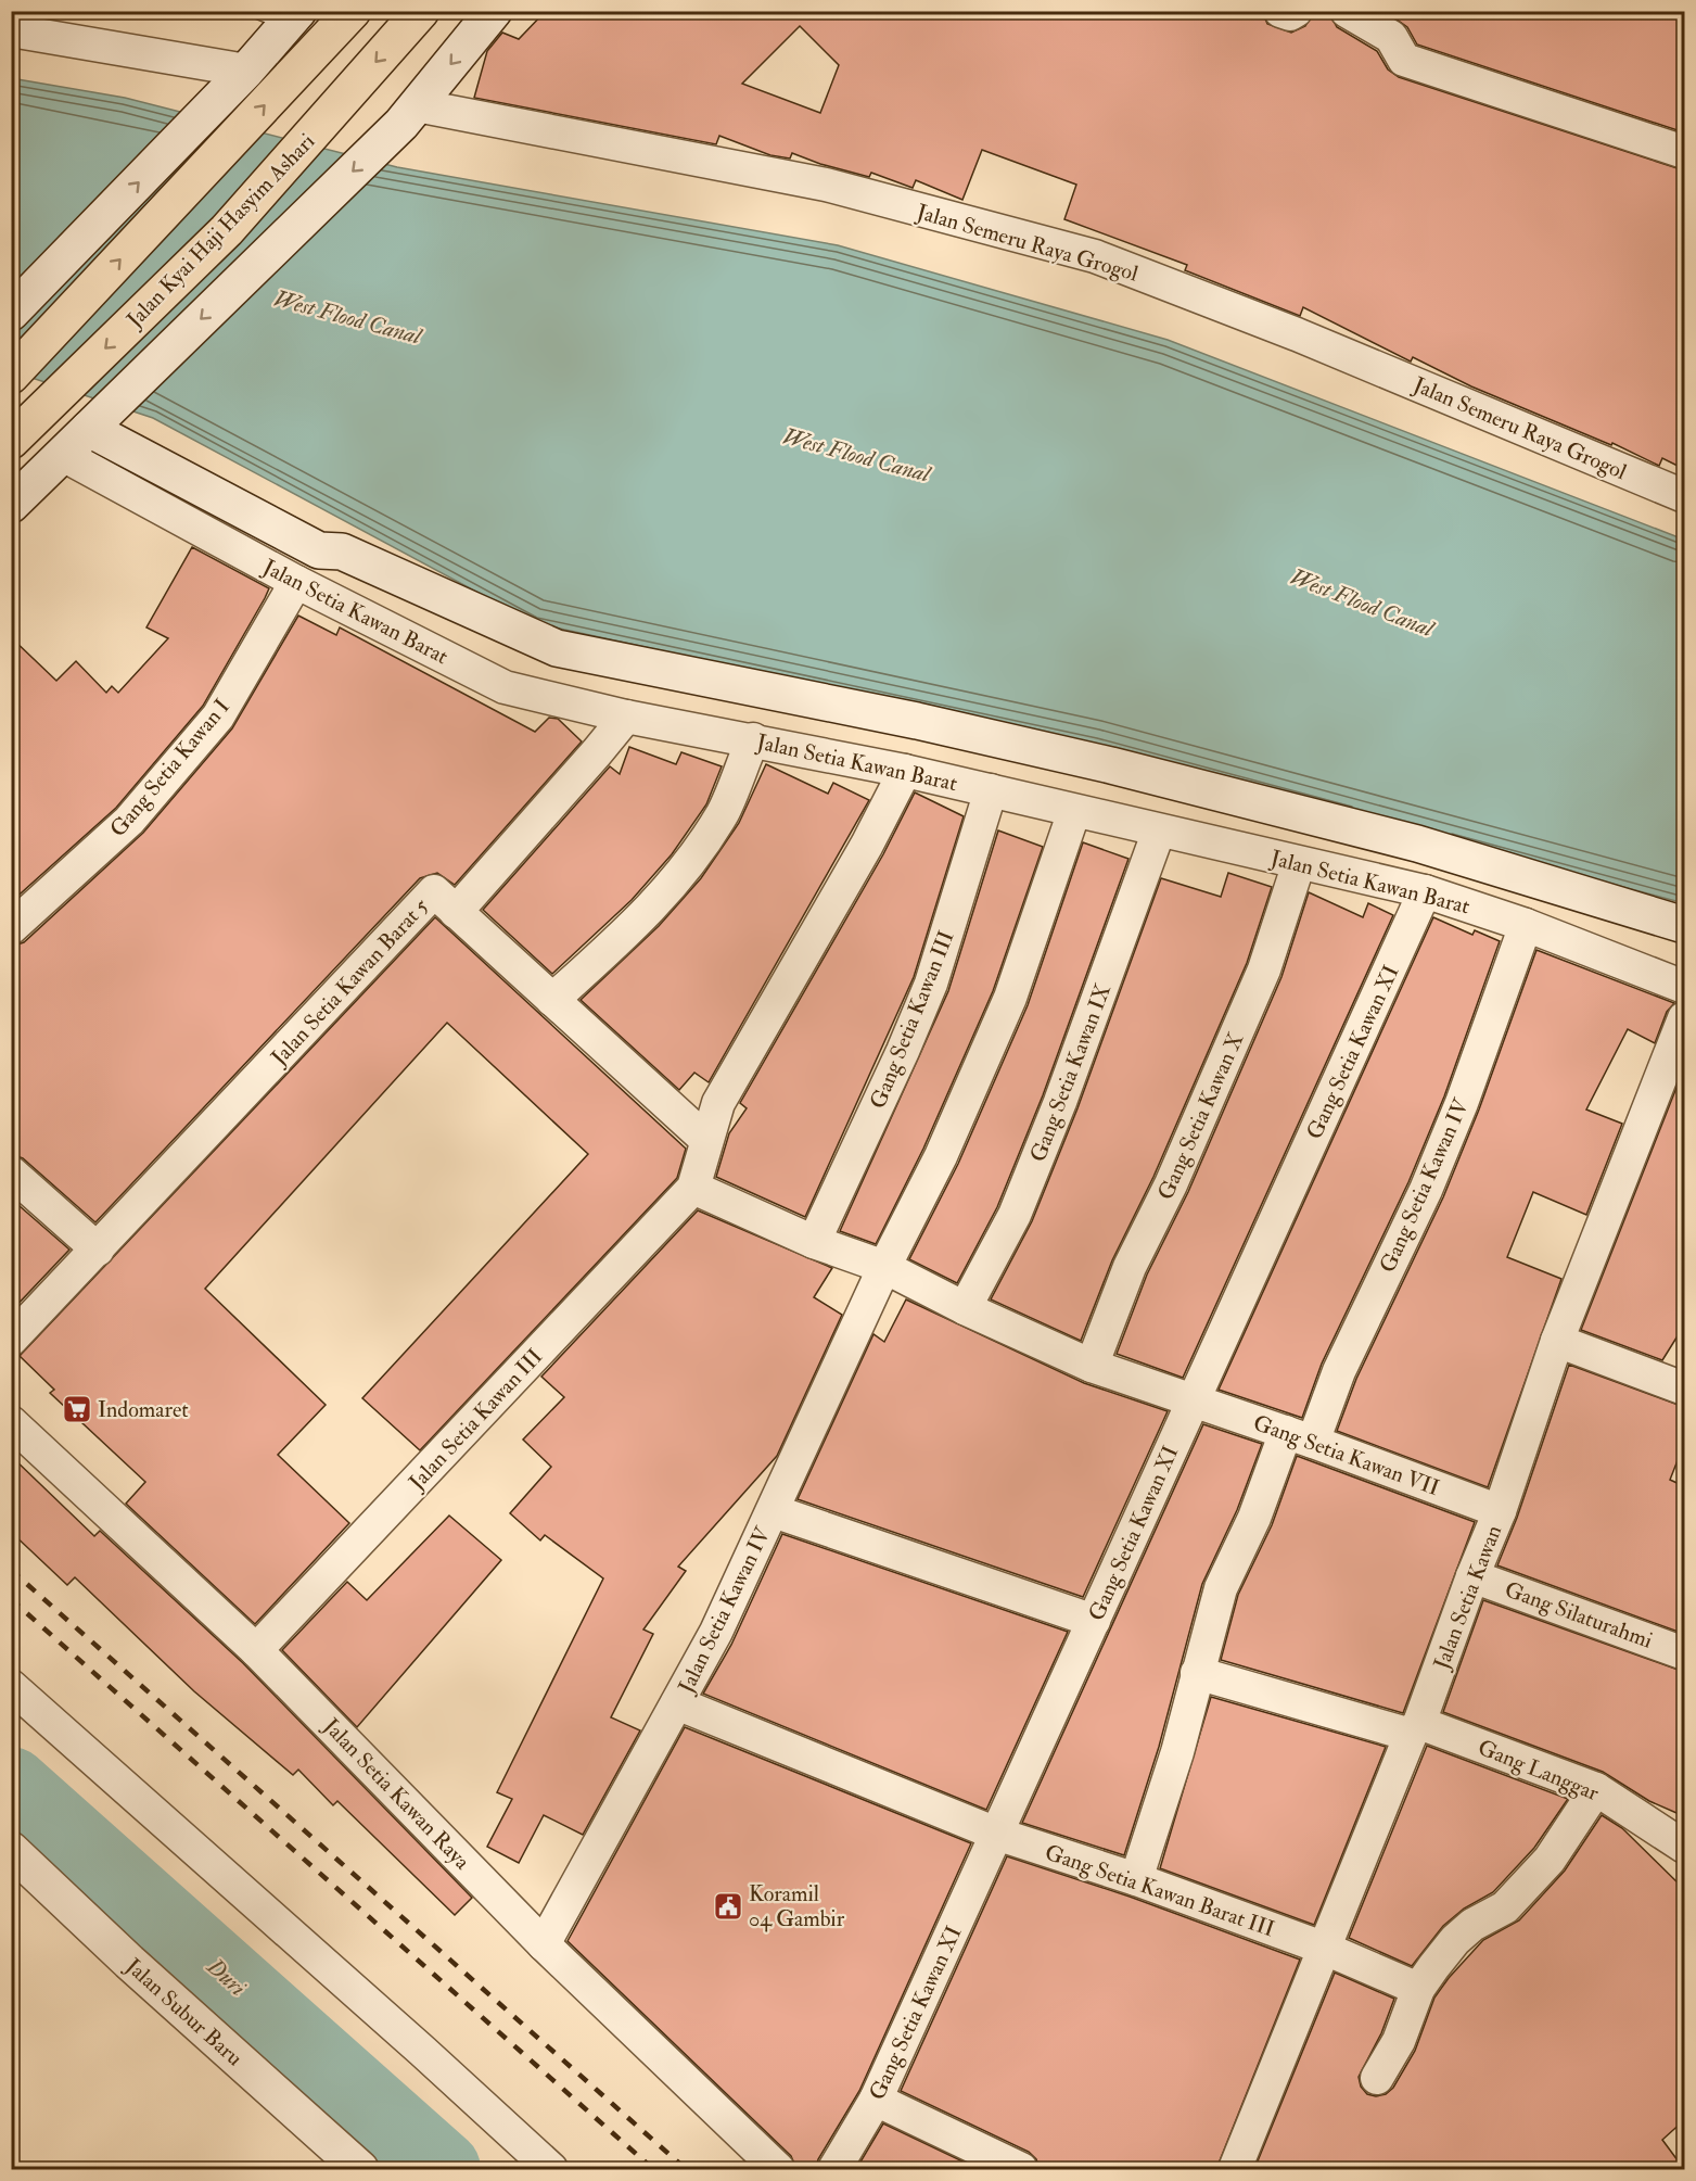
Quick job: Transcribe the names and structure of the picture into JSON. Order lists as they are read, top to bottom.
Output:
{
  "streets": {
    "main road": ["Jalan Kyai Haji Hasyim Ashari", "Jalan Subur Baru"],
    "street": [
      "Jalan Semeru Raya Grogol",
      "Jalan Setia Kawan Barat",
      "Gang Setia Kawan I",
      "Jalan Setia Kawan Barat 5",
      "Gang Setia Kawan III",
      "Gang Setia Kawan XI",
      "Gang Setia Kawan IX",
      "Gang Setia Kawan X",
      "Gang Setia Kawan IV",
      "Jalan Setia Kawan III",
      "Gang Setia Kawan VII",
      "Jalan Setia Kawan",
      "Jalan Setia Kawan IV",
      "Gang Silaturahmi",
      "Gang Langgar",
      "Jalan Setia Kawan Raya",
      "Gang Setia Kawan Barat III"
    ]
  },
  "crossings": [
    ["Jalan Setia Kawan Barat", "Gang Setia Kawan I"],
    ["Jalan Setia Kawan Barat", "Gang Setia Kawan III"],
    ["Jalan Setia Kawan Barat", "Gang Setia Kawan XI"],
    ["Jalan Setia Kawan Barat", "Gang Setia Kawan IX"],
    ["Jalan Setia Kawan Barat", "Gang Setia Kawan X"],
    ["Jalan Setia Kawan Barat", "Gang Setia Kawan IV"],
    ["Gang Setia Kawan III", "Gang Setia Kawan VII"],
    ["Gang Setia Kawan XI", "Gang Setia Kawan VII"],
    ["Gang Setia Kawan XI", "Gang Setia Kawan Barat III"],
    ["Gang Setia Kawan IX", "Gang Setia Kawan VII"],
    ["Gang Setia Kawan X", "Gang Setia Kawan VII"],
    ["Gang Setia Kawan IV", "Gang Setia Kawan VII"],
    ["Gang Setia Kawan IV", "Gang Langgar"],
    ["Gang Setia Kawan IV", "Gang Setia Kawan Barat III"],
    ["Jalan Setia Kawan III", "Gang Setia Kawan VII"],
    ["Jalan Setia Kawan III", "Jalan Setia Kawan Raya"],
    ["Gang Setia Kawan VII", "Jalan Setia Kawan"],
    ["Gang Setia Kawan VII", "Jalan Setia Kawan IV"],
    ["Jalan Setia Kawan", "Gang Silaturahmi"],
    ["Jalan Setia Kawan", "Gang Langgar"],
    ["Jalan Setia Kawan", "Gang Setia Kawan Barat III"],
    ["Jalan Setia Kawan IV", "Jalan Setia Kawan Raya"],
    ["Jalan Setia Kawan IV", "Gang Setia Kawan Barat III"]
  ],
  "water": ["West Flood Canal", "Duri"],
  "places": {
    "supermarket": ["Indomaret"],
    "public building": ["Koramil 04 Gambir"]
  }
}
